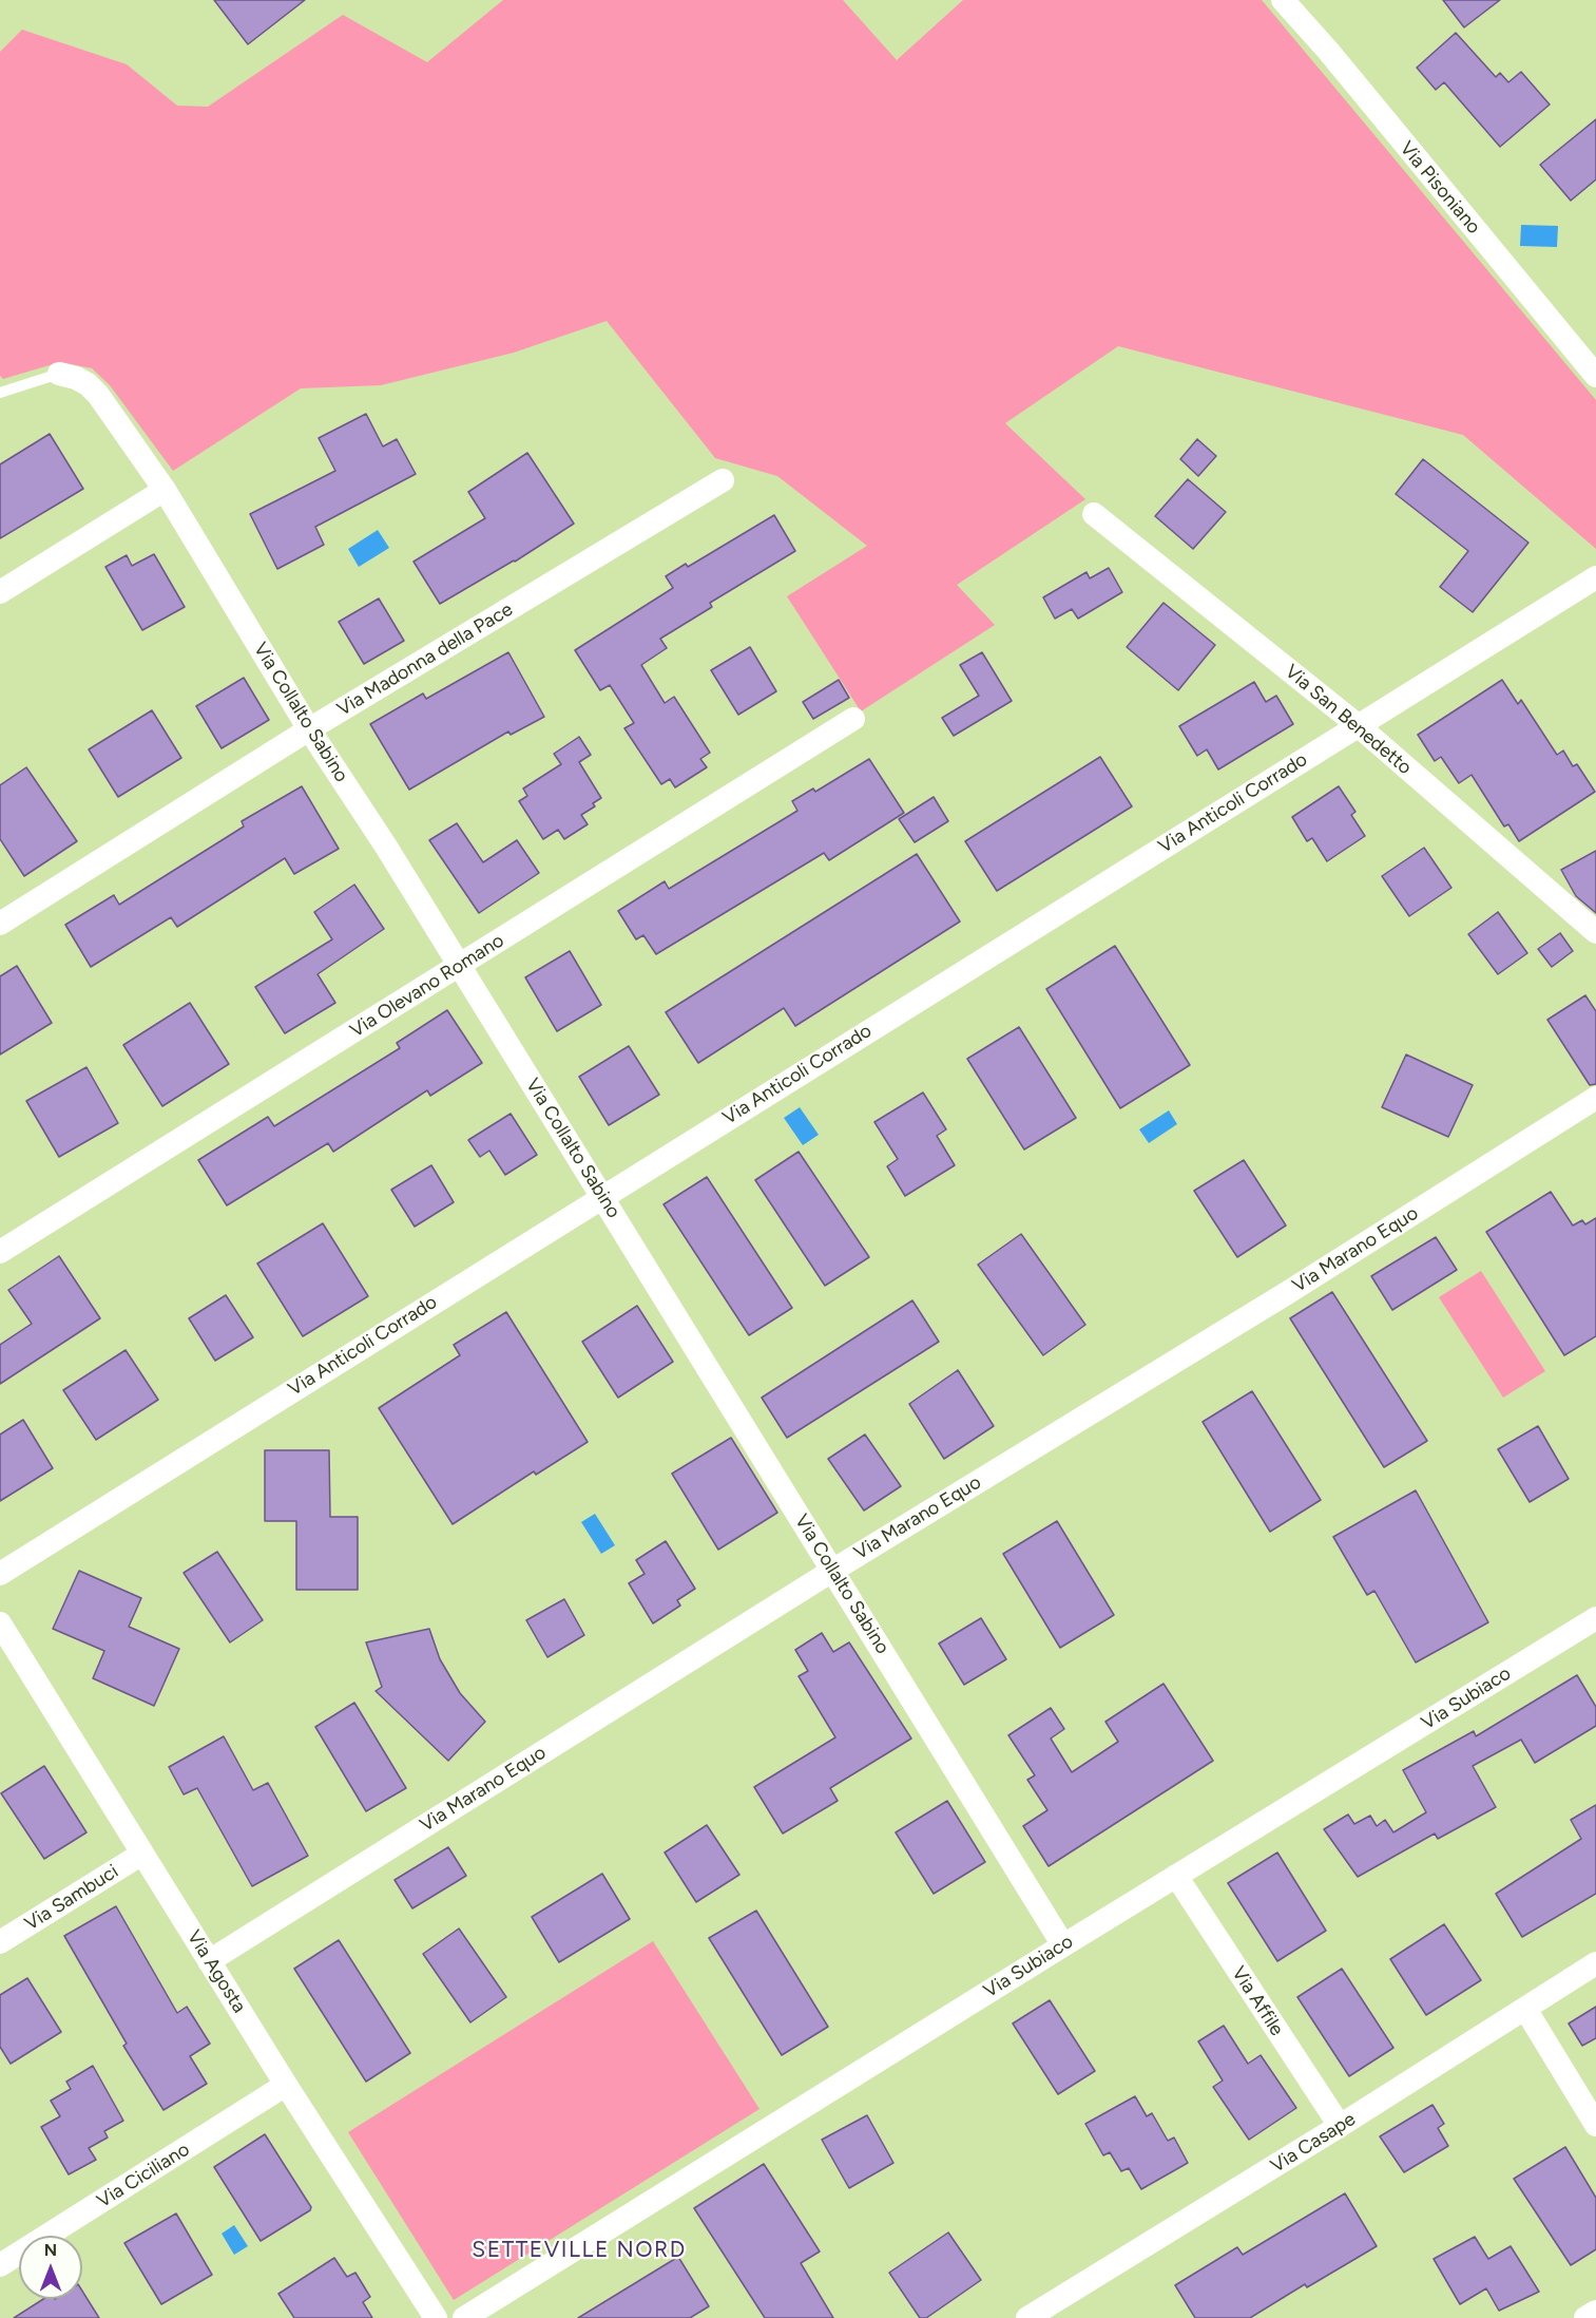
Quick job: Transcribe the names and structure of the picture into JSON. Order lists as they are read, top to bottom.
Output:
{
  "streets": {
    "street": [
      "Via Pisoniano",
      "Via Madonna della Pace",
      "Via Collalto Sabino",
      "Via San Benedetto",
      "Via Anticoli Corrado",
      "Via Olevano Romano",
      "Via Marano Equo",
      "Via Subiaco",
      "Via Sambuci",
      "Via Agosta",
      "Via Affile",
      "Via Casape",
      "Via Ciciliano"
    ]
  },
  "crossings": [
    ["Via Madonna della Pace", "Via Collalto Sabino"],
    ["Via Collalto Sabino", "Via Anticoli Corrado"],
    ["Via Collalto Sabino", "Via Olevano Romano"],
    ["Via Collalto Sabino", "Via Marano Equo"],
    ["Via Collalto Sabino", "Via Subiaco"],
    ["Via San Benedetto", "Via Anticoli Corrado"],
    ["Via Marano Equo", "Via Agosta"],
    ["Via Subiaco", "Via Affile"],
    ["Via Sambuci", "Via Agosta"],
    ["Via Agosta", "Via Ciciliano"],
    ["Via Affile", "Via Casape"]
  ],
  "districts": ["SETTEVILLE NORD"],
  "north": "top"
}
